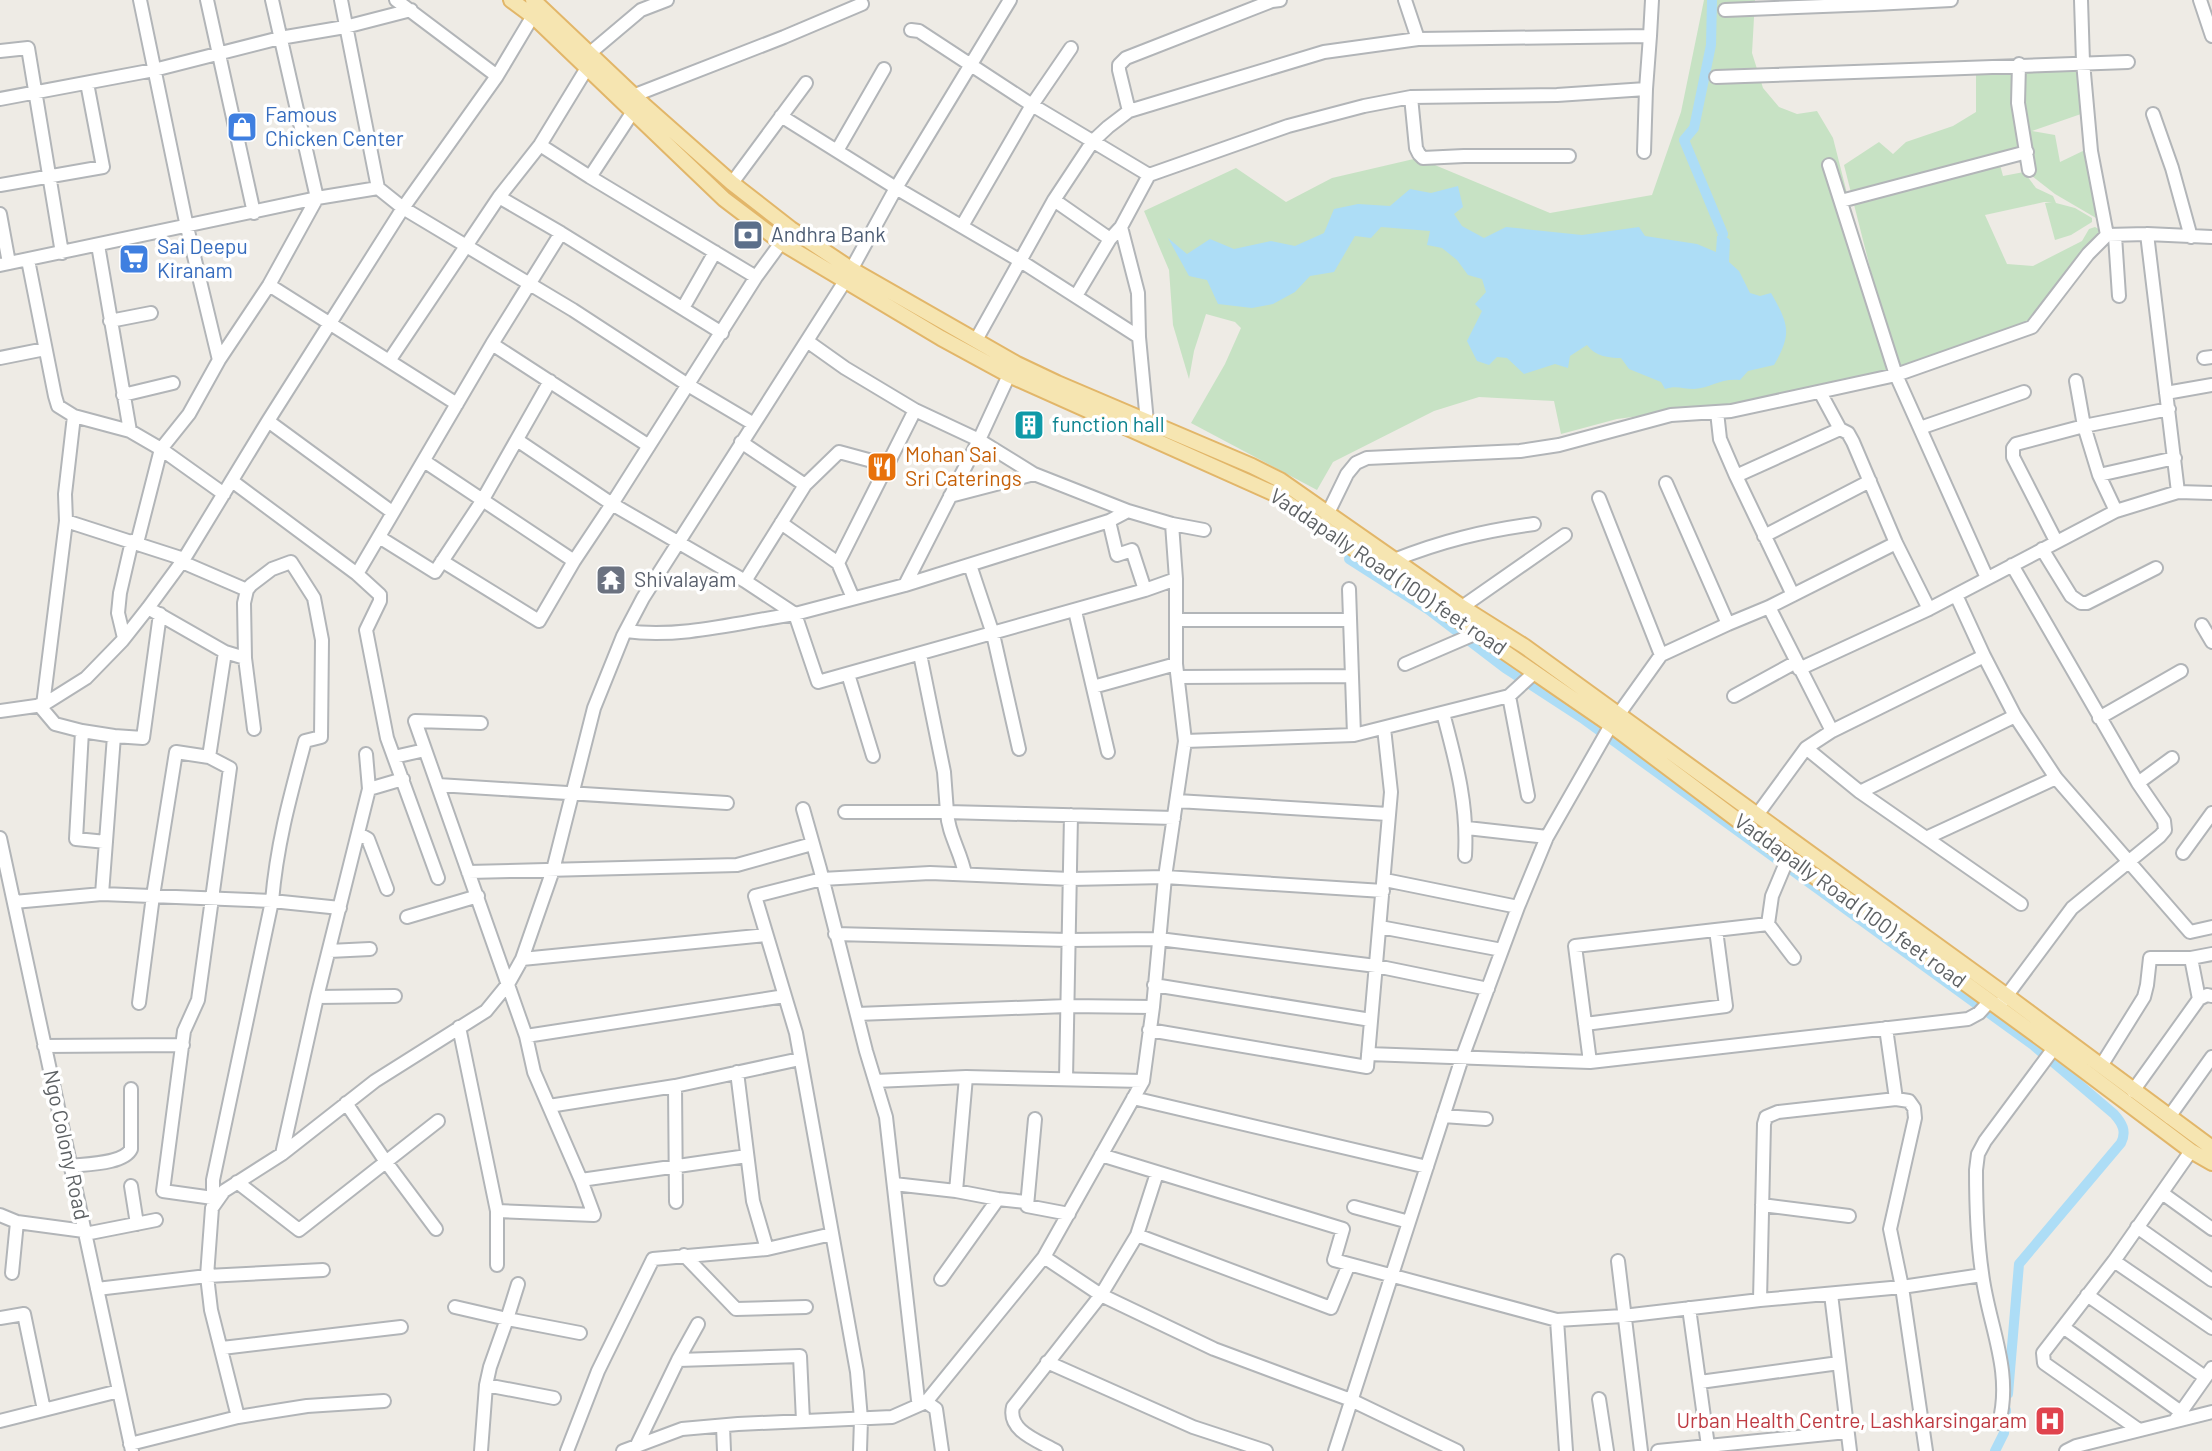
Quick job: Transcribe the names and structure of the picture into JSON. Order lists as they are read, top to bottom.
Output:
{
  "streets": {
    "main road": ["Vaddapally Road (100) feet road"],
    "street": ["Ngo Colony Road"]
  },
  "places": {
    "shop": ["Famous Chicken Center"],
    "bank": ["Andhra Bank"],
    "supermarket": ["Sai Deepu Kiranam"],
    "building": ["function hall"],
    "restaurant": ["Mohan Sai Sri Caterings"],
    "temple": ["Shivalayam"],
    "hospital": ["Urban Health Centre, Lashkarsingaram"]
  }
}
